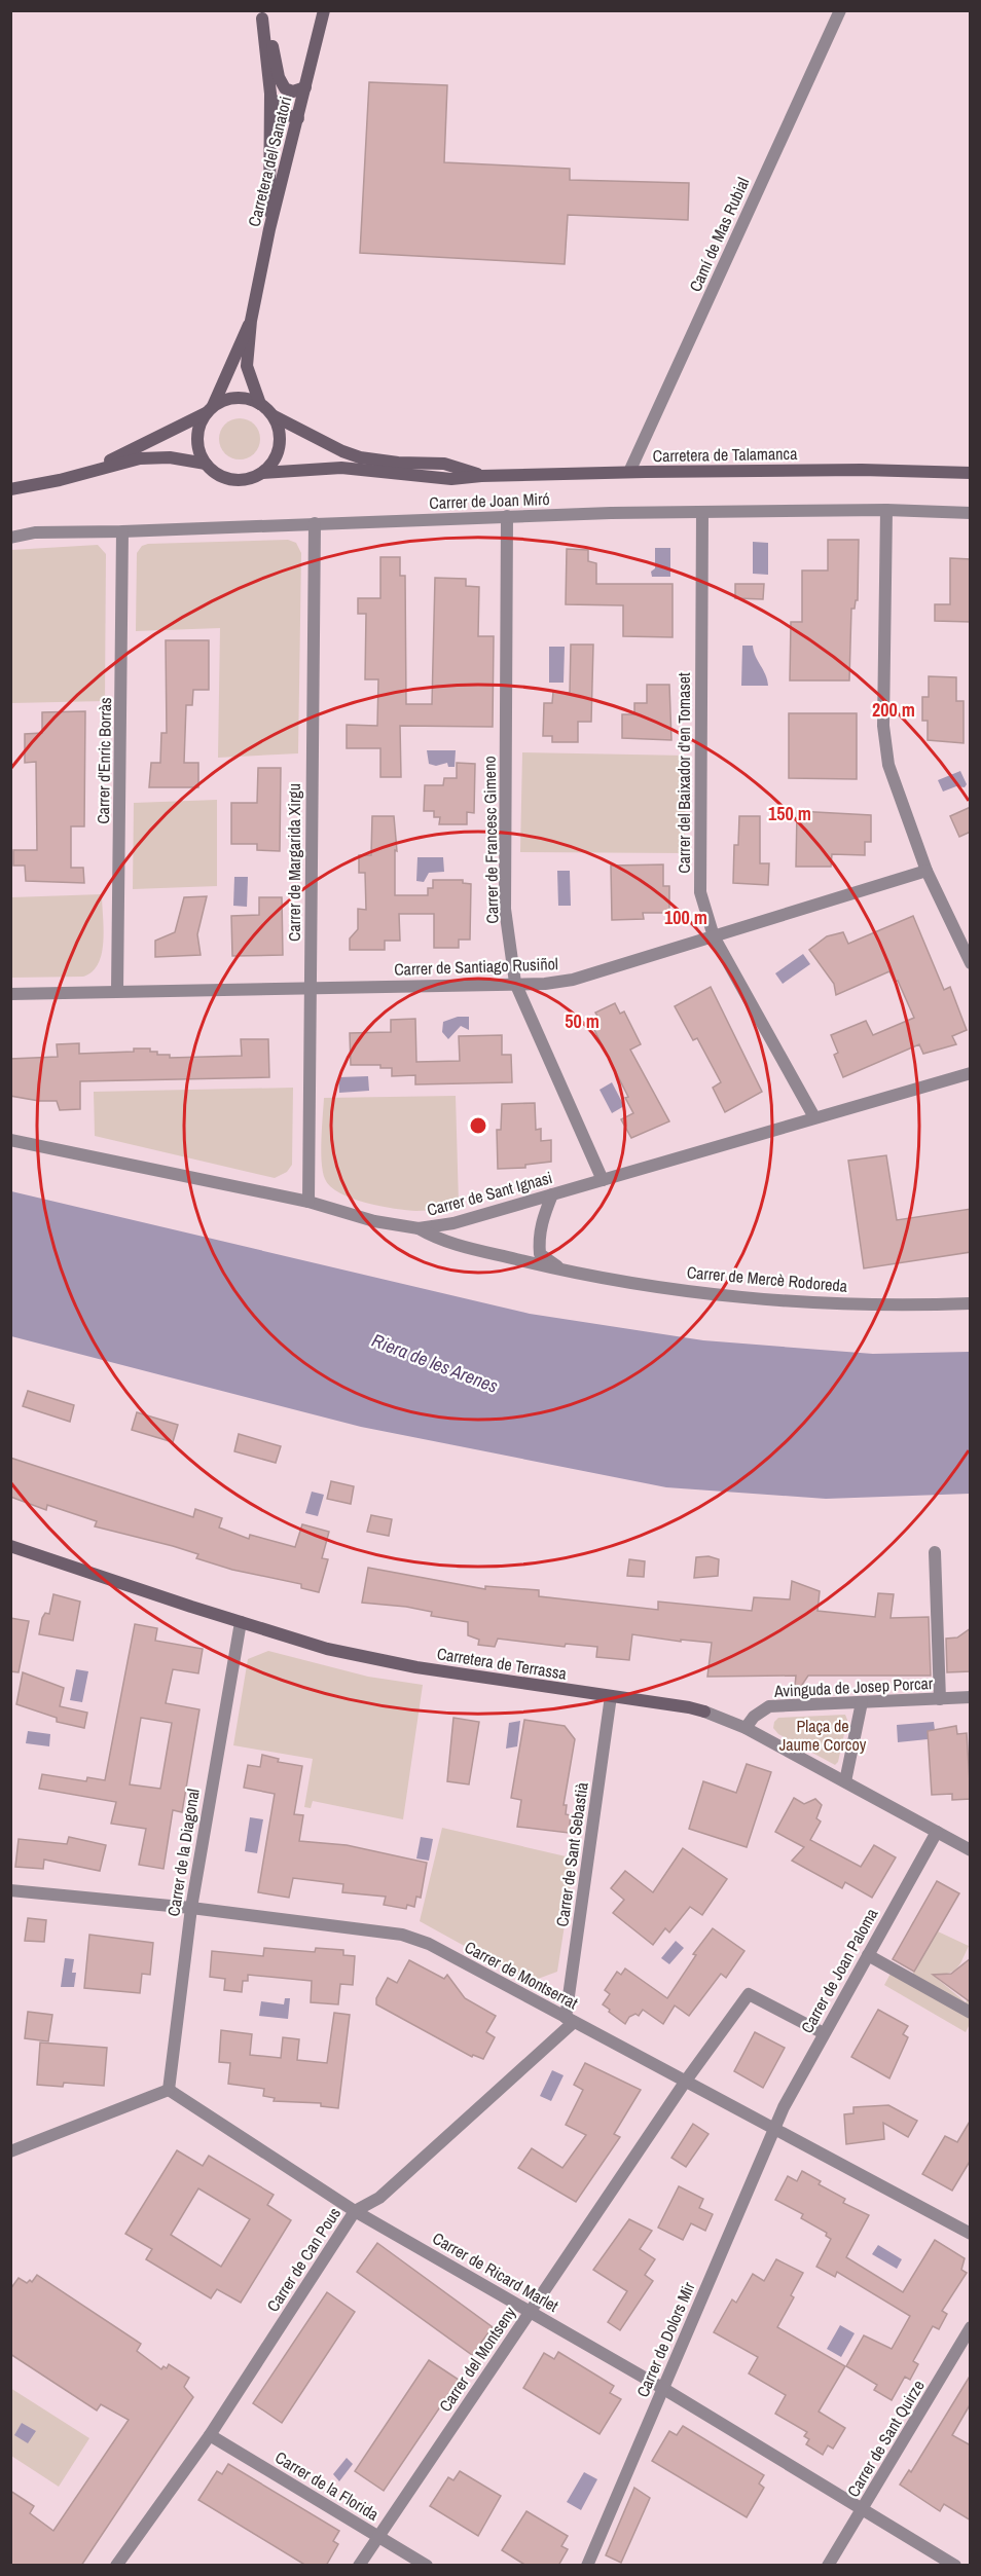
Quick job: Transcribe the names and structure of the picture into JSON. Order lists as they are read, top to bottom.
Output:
{
  "streets": {
    "street": [
      "Carretera del Sanatori",
      "Camí de Mas Rubial",
      "Carretera de Talamanca",
      "Carrer de Joan Miró",
      "Carrer d'Enric Borràs",
      "Carrer del Baixador d'en Tomaset",
      "Carrer de Francesc Gimeno",
      "Carrer de Margarida Xirgu",
      "Carrer de Santiago Rusiñol",
      "Carrer de Sant Ignasi",
      "Carrer de Mercè Rodoreda",
      "Carretera de Terrassa",
      "Avinguda de Josep Porcar",
      "Carrer de la Diagonal",
      "Carrer de Sant Sebastià",
      "Carrer de Joan Paloma",
      "Carrer de Montserrat",
      "Carrer de Can Pous",
      "Carrer de Ricard Marlet",
      "Carrer de Dolors Mir",
      "Carrer del Montseny",
      "Carrer de Sant Quirze",
      "Carrer de la Florida"
    ]
  },
  "crossings": [
    ["Carretera del Sanatori", "Carretera de Talamanca"],
    ["Camí de Mas Rubial", "Carretera de Talamanca"],
    ["Carrer de Joan Miró", "Carrer d'Enric Borràs"],
    ["Carrer de Joan Miró", "Carrer del Baixador d'en Tomaset"],
    ["Carrer de Joan Miró", "Carrer de Francesc Gimeno"],
    ["Carrer de Joan Miró", "Carrer de Margarida Xirgu"],
    ["Carrer d'Enric Borràs", "Carrer de Santiago Rusiñol"],
    ["Carrer del Baixador d'en Tomaset", "Carrer de Santiago Rusiñol"],
    ["Carrer del Baixador d'en Tomaset", "Carrer de Sant Ignasi"],
    ["Carrer de Francesc Gimeno", "Carrer de Santiago Rusiñol"],
    ["Carrer de Francesc Gimeno", "Carrer de Sant Ignasi"],
    ["Carrer de Margarida Xirgu", "Carrer de Santiago Rusiñol"],
    ["Carrer de Margarida Xirgu", "Carrer de Sant Ignasi"],
    ["Carrer de Sant Ignasi", "Carrer de Mercè Rodoreda"],
    ["Carretera de Terrassa", "Avinguda de Josep Porcar"],
    ["Carretera de Terrassa", "Carrer de la Diagonal"],
    ["Carretera de Terrassa", "Carrer de Sant Sebastià"],
    ["Carretera de Terrassa", "Carrer de Joan Paloma"],
    ["Carrer de la Diagonal", "Carrer de Montserrat"],
    ["Carrer de la Diagonal", "Carrer de Ricard Marlet"],
    ["Carrer de Sant Sebastià", "Carrer de Montserrat"],
    ["Carrer de Sant Sebastià", "Carrer de Can Pous"],
    ["Carrer de Joan Paloma", "Carrer de Montserrat"],
    ["Carrer de Joan Paloma", "Carrer de Dolors Mir"],
    ["Carrer de Joan Paloma", "Carrer del Montseny"],
    ["Carrer de Montserrat", "Carrer de Can Pous"],
    ["Carrer de Montserrat", "Carrer de Dolors Mir"],
    ["Carrer de Montserrat", "Carrer del Montseny"],
    ["Carrer de Can Pous", "Carrer de Ricard Marlet"],
    ["Carrer de Can Pous", "Carrer de la Florida"],
    ["Carrer de Ricard Marlet", "Carrer de Dolors Mir"],
    ["Carrer de Ricard Marlet", "Carrer del Montseny"],
    ["Carrer de Ricard Marlet", "Carrer de Sant Quirze"],
    ["Carrer del Montseny", "Carrer de la Florida"]
  ],
  "water": ["Riera de les Arenes"],
  "parks": ["Plaça de Jaume Corcoy"],
  "rings": [
    "200 m",
    "150 m",
    "100 m",
    "50 m"
  ]
}
